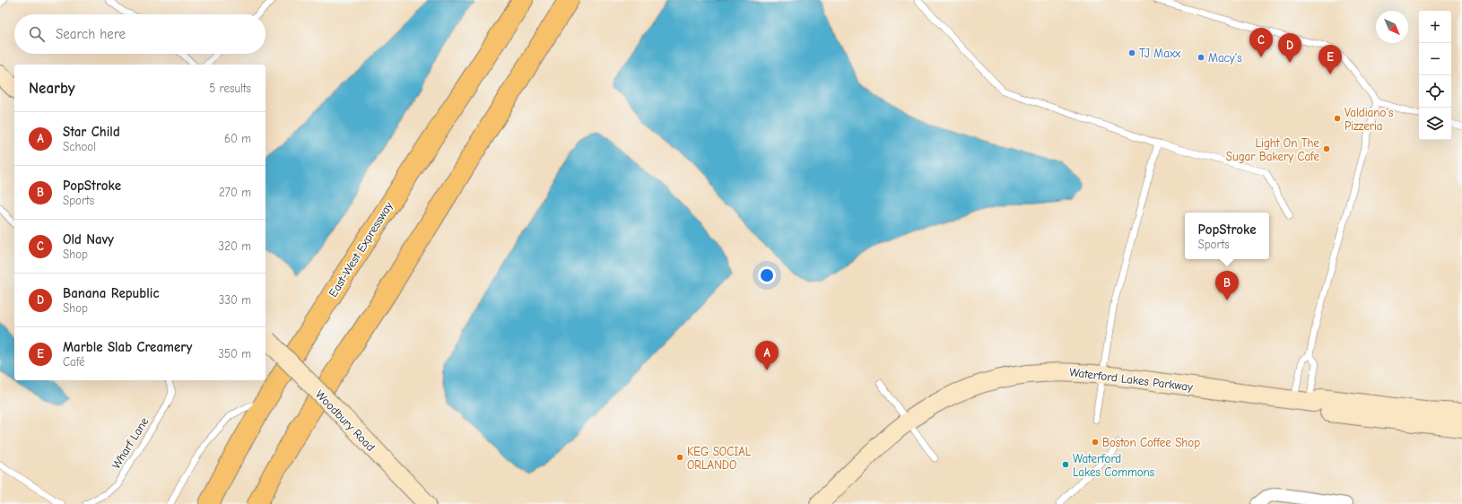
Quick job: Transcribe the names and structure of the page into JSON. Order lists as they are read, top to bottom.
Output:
{
  "streets": {
    "highway": ["East-West Expressway"],
    "street": ["Waterford Lakes Parkway", "Woodbury Road"],
    "lane": ["Wharf Lane"]
  },
  "places": [
    "TJ Maxx",
    "Macy's",
    "Valdiano's Pizzeria",
    "Light On The Sugar Bakery Cafe",
    "Boston Coffee Shop",
    "KEG SOCIAL ORLANDO",
    "Waterford Lakes Commons"
  ],
  "north": "bottom right",
  "page": {
    "map_buttons": ["+", "−"],
    "search": "Search here",
    "pins": [
      "C",
      "D",
      "E",
      "B",
      "A"
    ],
    "heading": ["Nearby", "5 results"],
    "list": [
      {
        "mark": "A",
        "name": "Star Child",
        "note": "School",
        "value": "60 m"
      },
      {
        "mark": "B",
        "name": "PopStroke",
        "note": "Sports",
        "value": "270 m"
      },
      {
        "mark": "C",
        "name": "Old Navy",
        "note": "Shop",
        "value": "320 m"
      },
      {
        "mark": "D",
        "name": "Banana Republic",
        "note": "Shop",
        "value": "330 m"
      },
      {
        "mark": "E",
        "name": "Marble Slab Creamery",
        "note": "Café",
        "value": "350 m"
      }
    ],
    "popup": ["PopStroke", "Sports"]
  }
}
